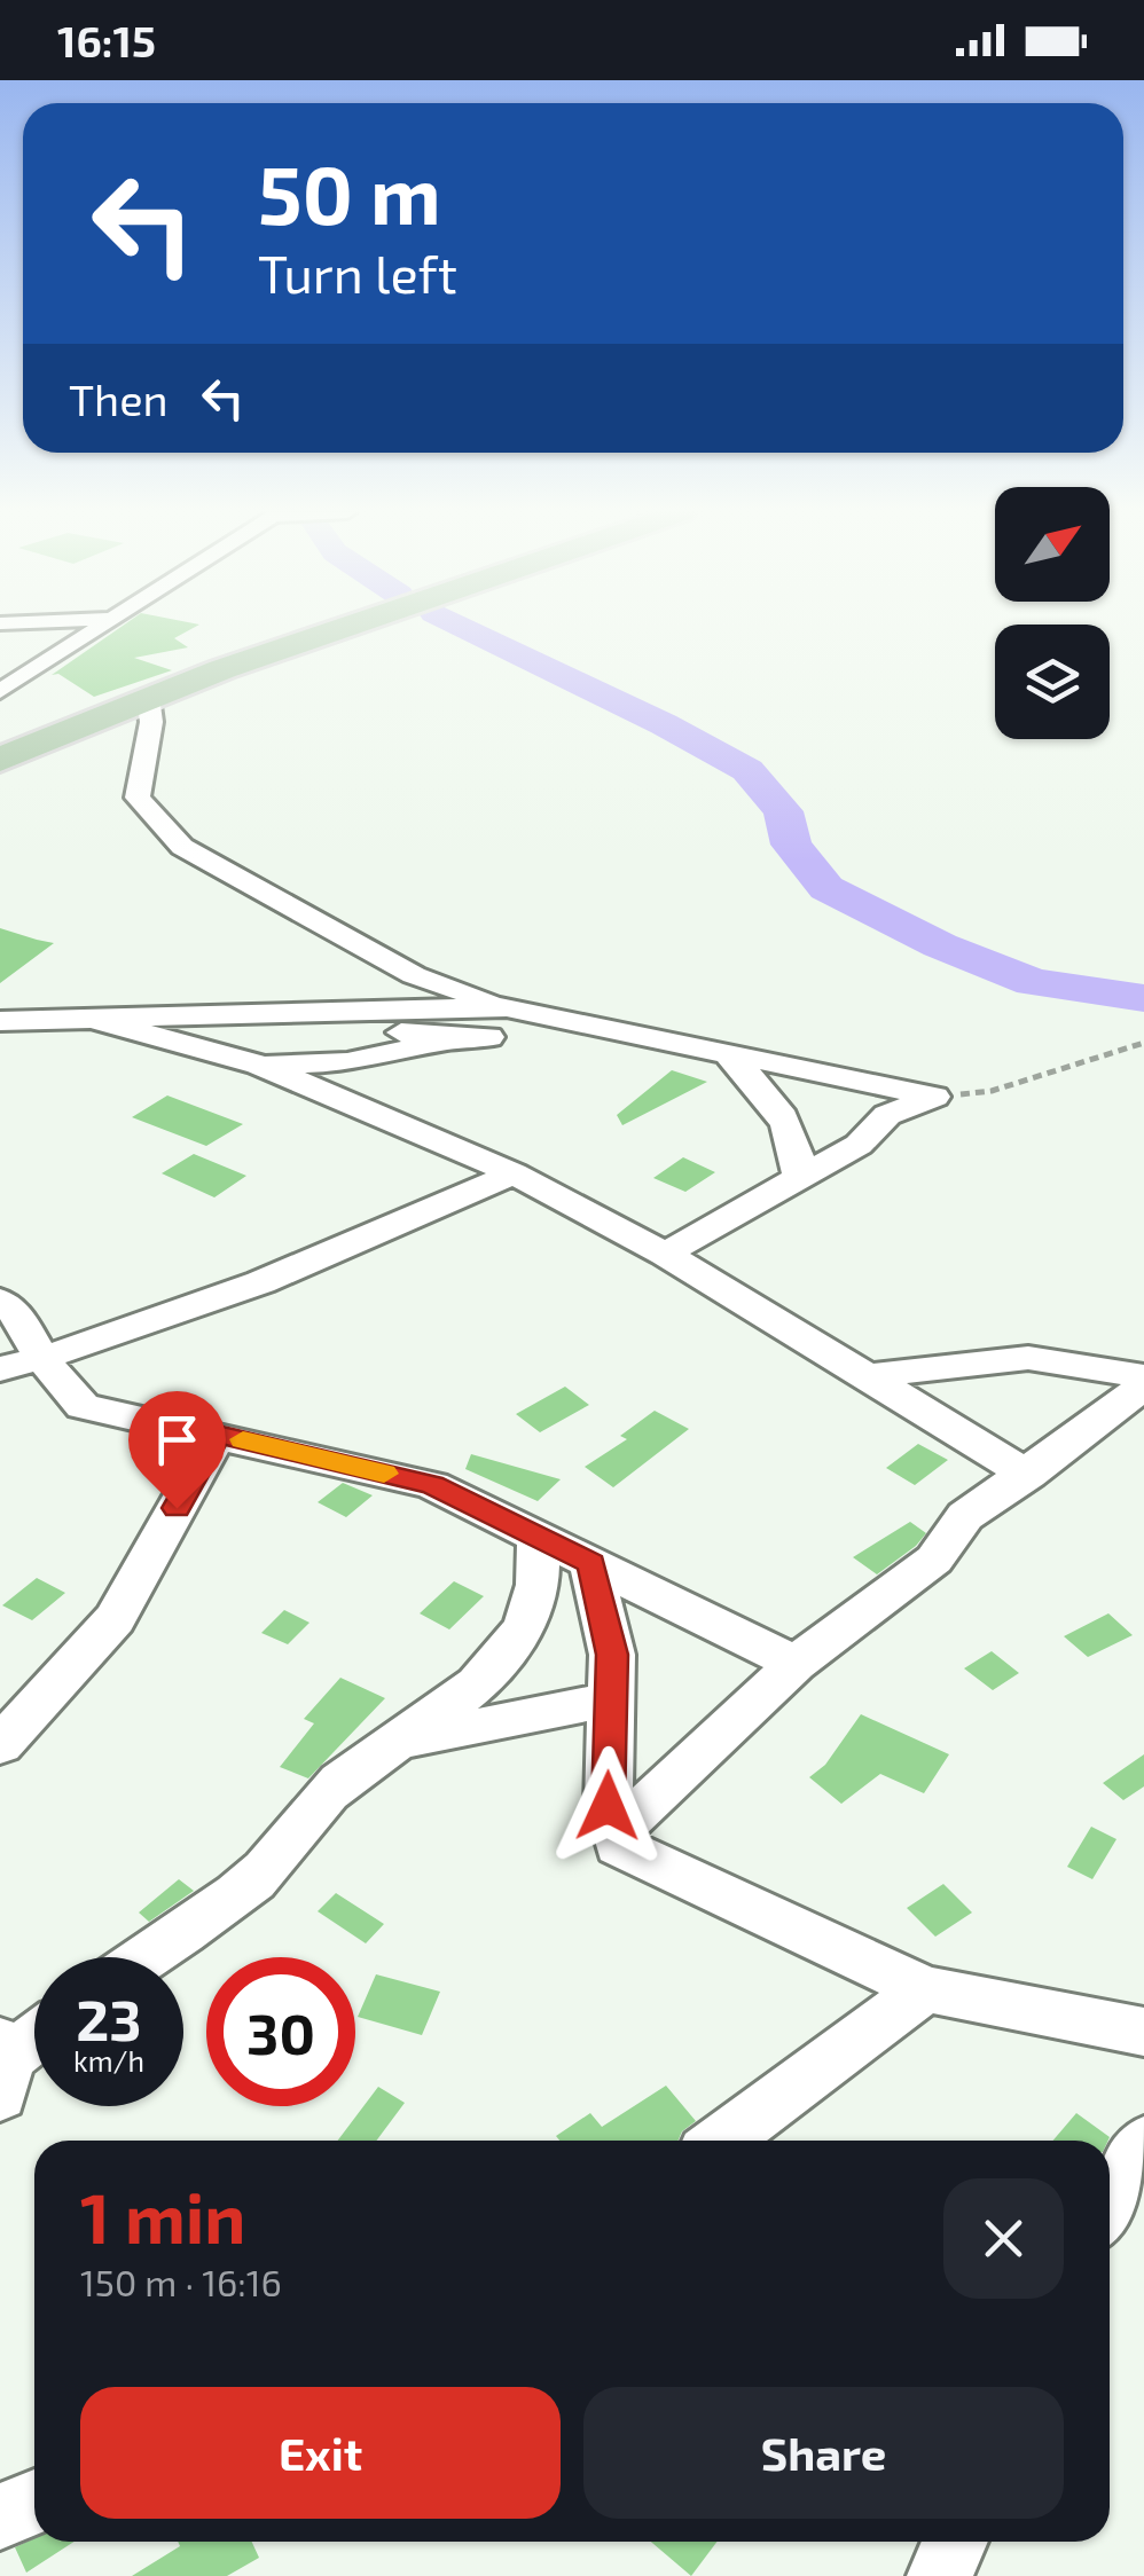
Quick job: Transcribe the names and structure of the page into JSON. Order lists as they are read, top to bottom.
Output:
{
  "north": "top right",
  "page": {
    "status": "16:15",
    "turn": ["50 m", "Turn left"],
    "then": "Then",
    "speed": "23 km/h",
    "limit": "30",
    "heading": ["1 min", "150 m · 16:16"],
    "buttons": ["Exit", "Share"]
  }
}
